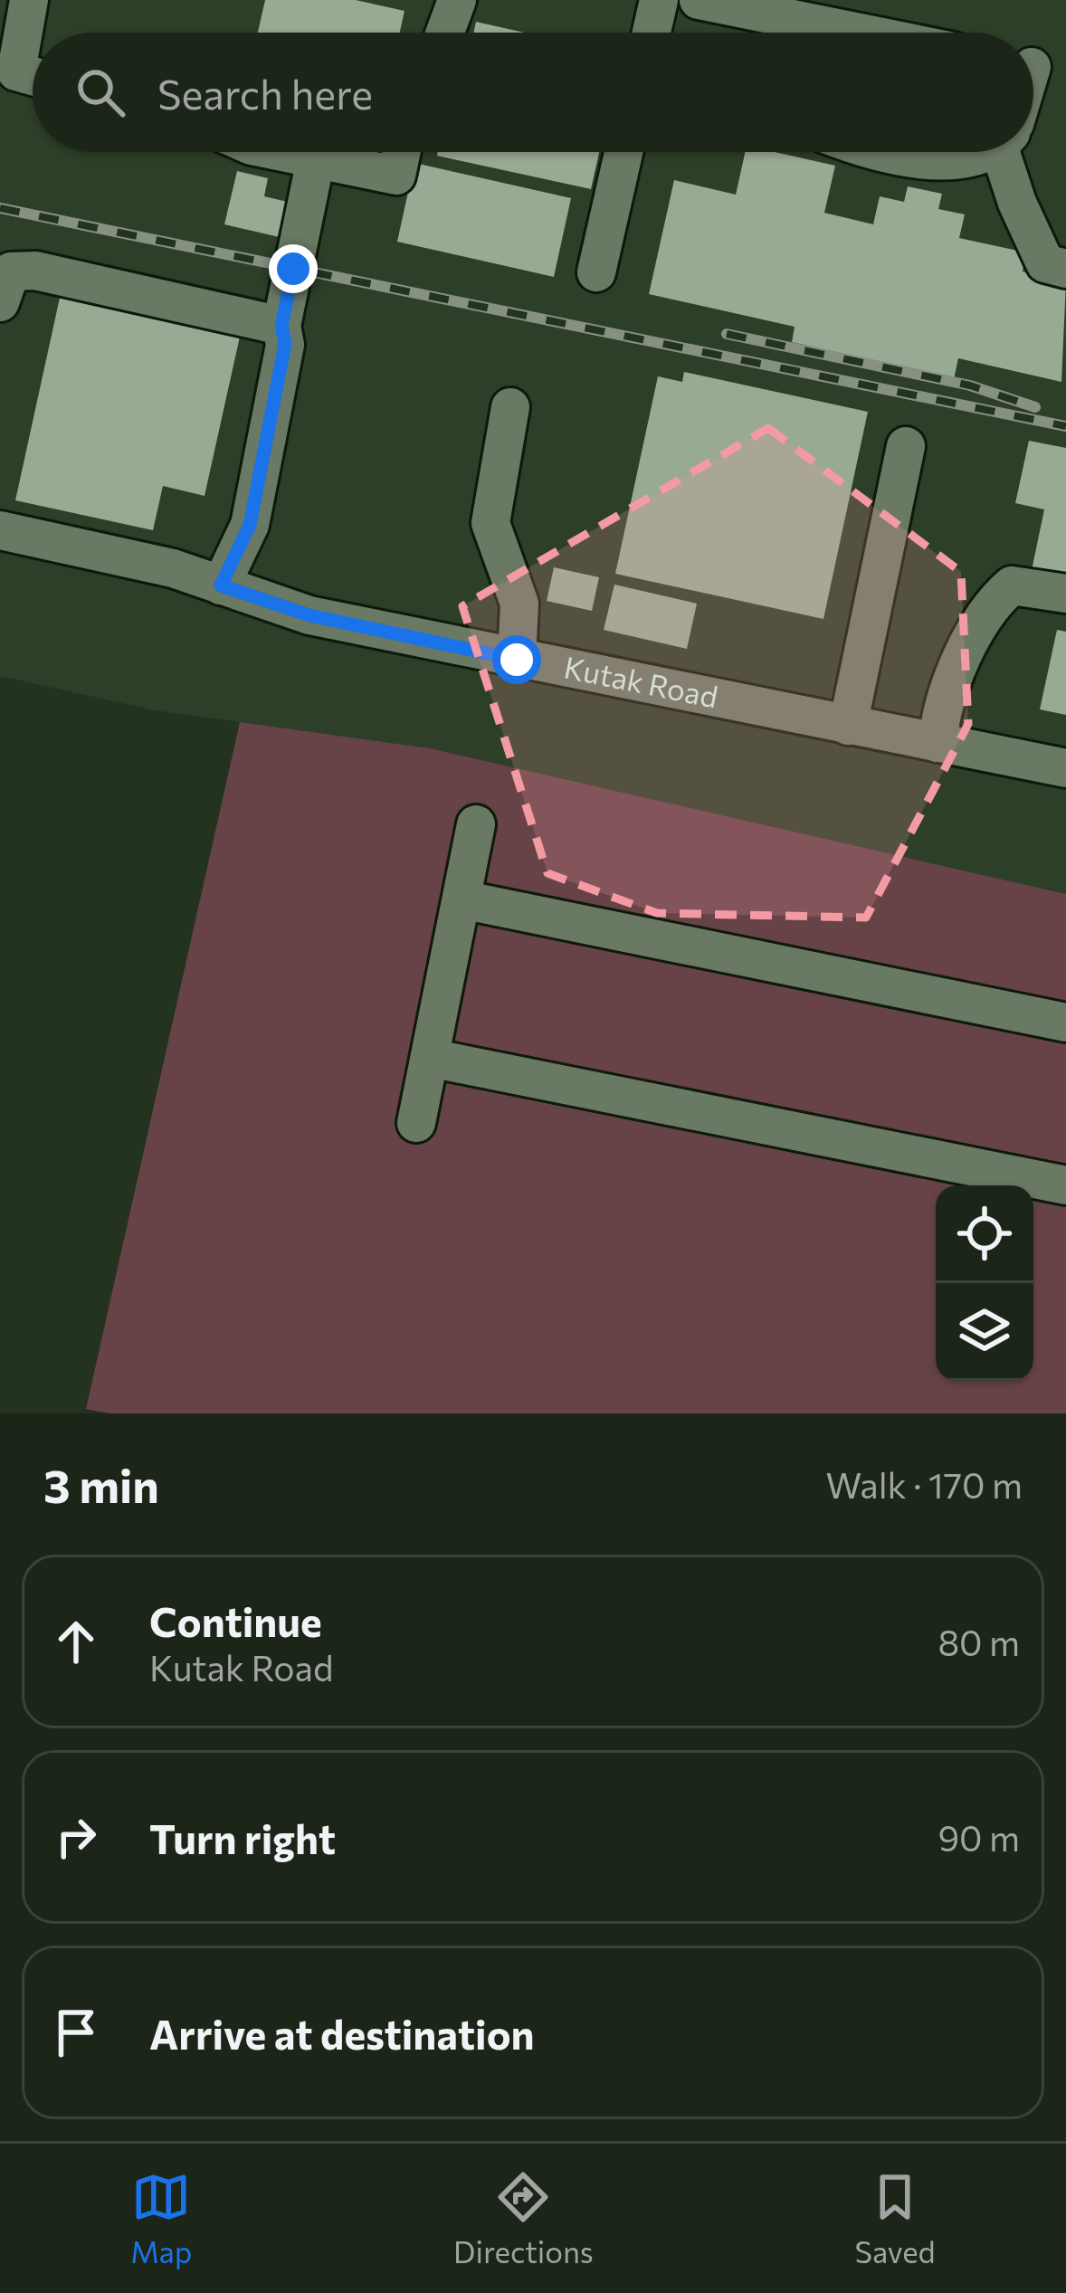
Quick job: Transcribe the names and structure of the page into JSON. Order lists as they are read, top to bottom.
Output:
{
  "streets": {
    "street": ["Kutak Road"]
  },
  "page": {
    "search": "Search here",
    "heading": ["3 min", "Walk · 170 m"],
    "list": [
      ["Continue", "Kutak Road", "80 m"],
      ["Turn right", "90 m"],
      "Arrive at destination"
    ],
    "nav": ["Map", "Directions", "Saved"]
  }
}
